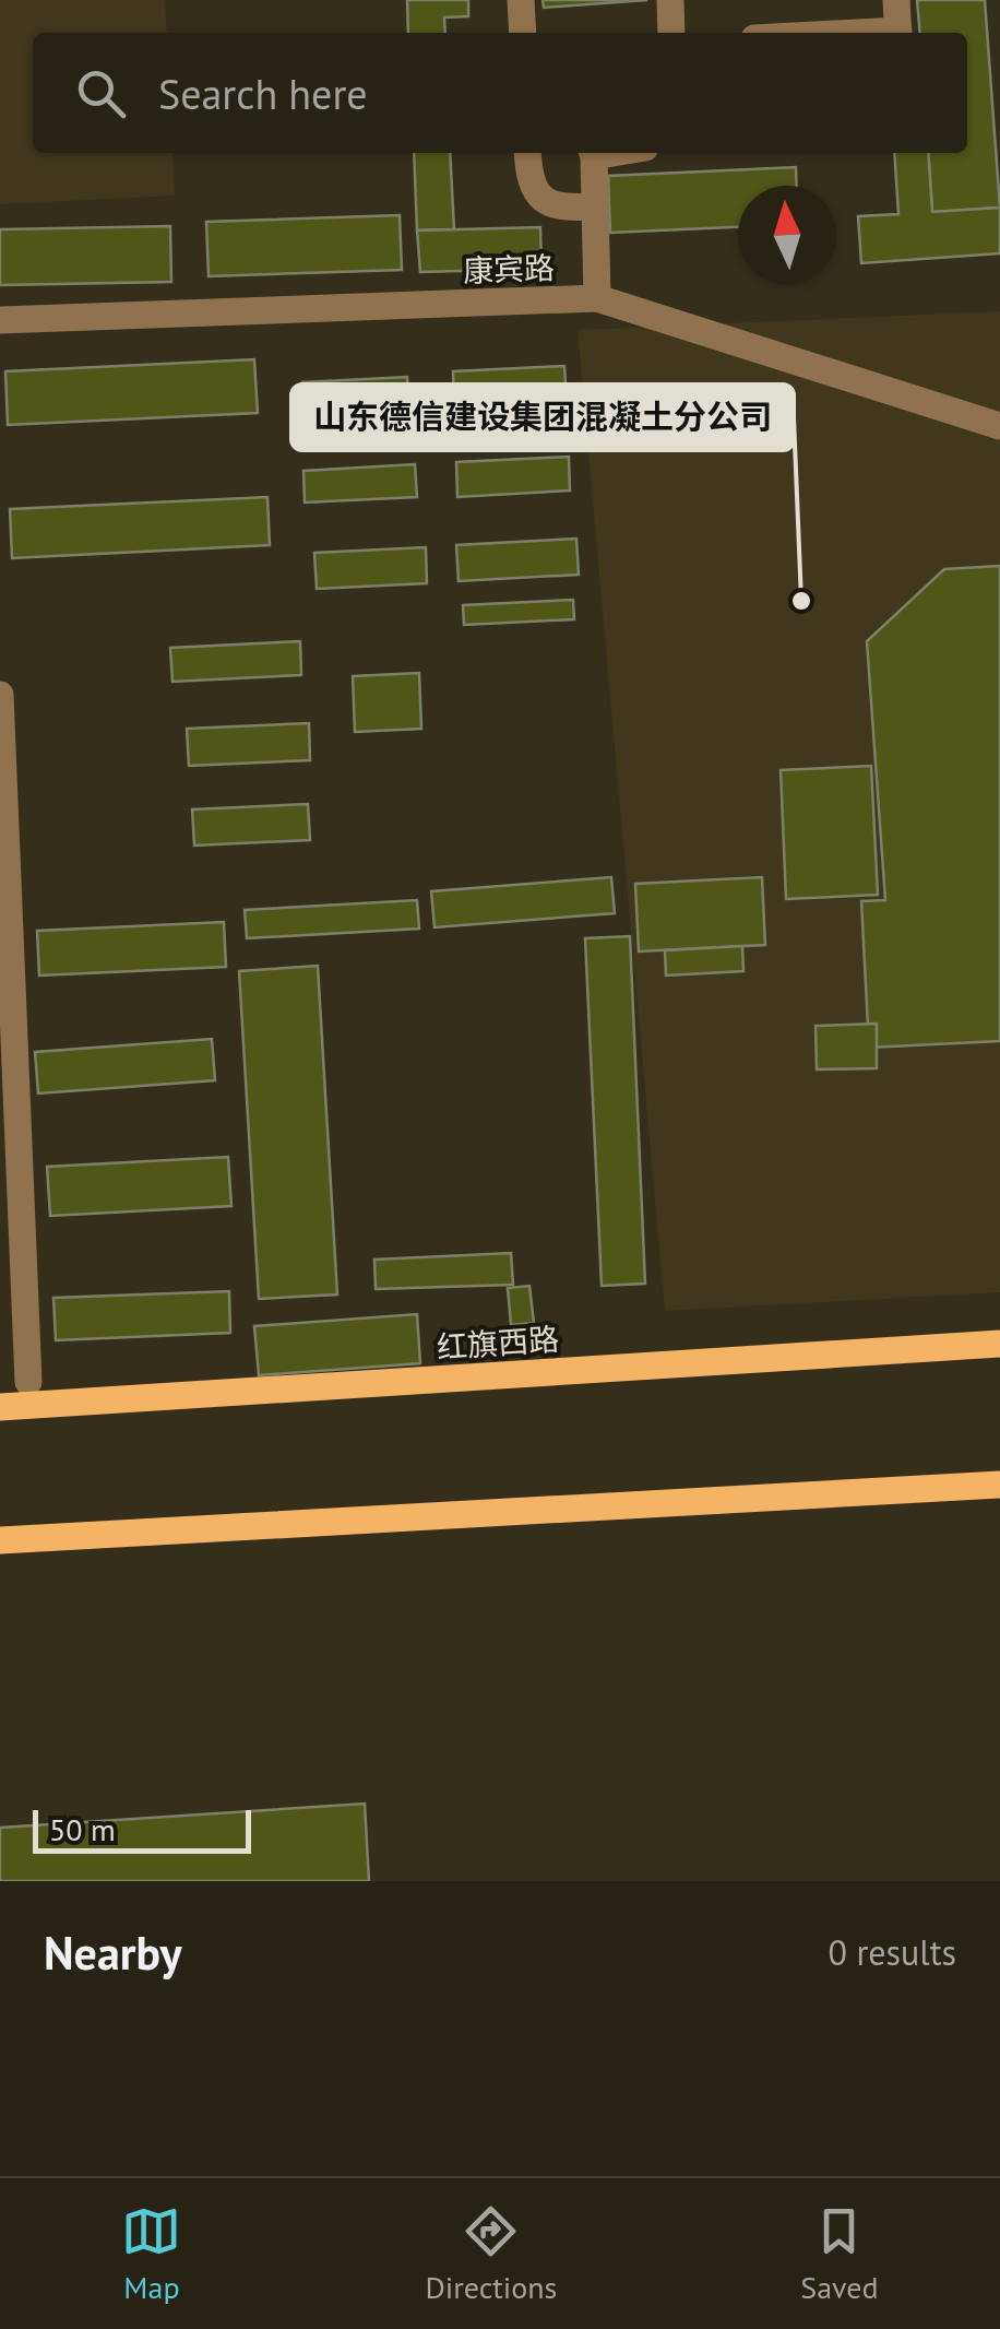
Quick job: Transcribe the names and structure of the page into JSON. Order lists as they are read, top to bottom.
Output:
{
  "streets": {
    "main road": ["红旗西路"],
    "street": ["康宾路"]
  },
  "places": ["山东德信建设集团混凝土分公司"],
  "scale_bar": "50 m",
  "north": "top",
  "page": {
    "search": "Search here",
    "scale": "50 m",
    "heading": ["Nearby", "0 results"],
    "nav": ["Map", "Directions", "Saved"]
  }
}
